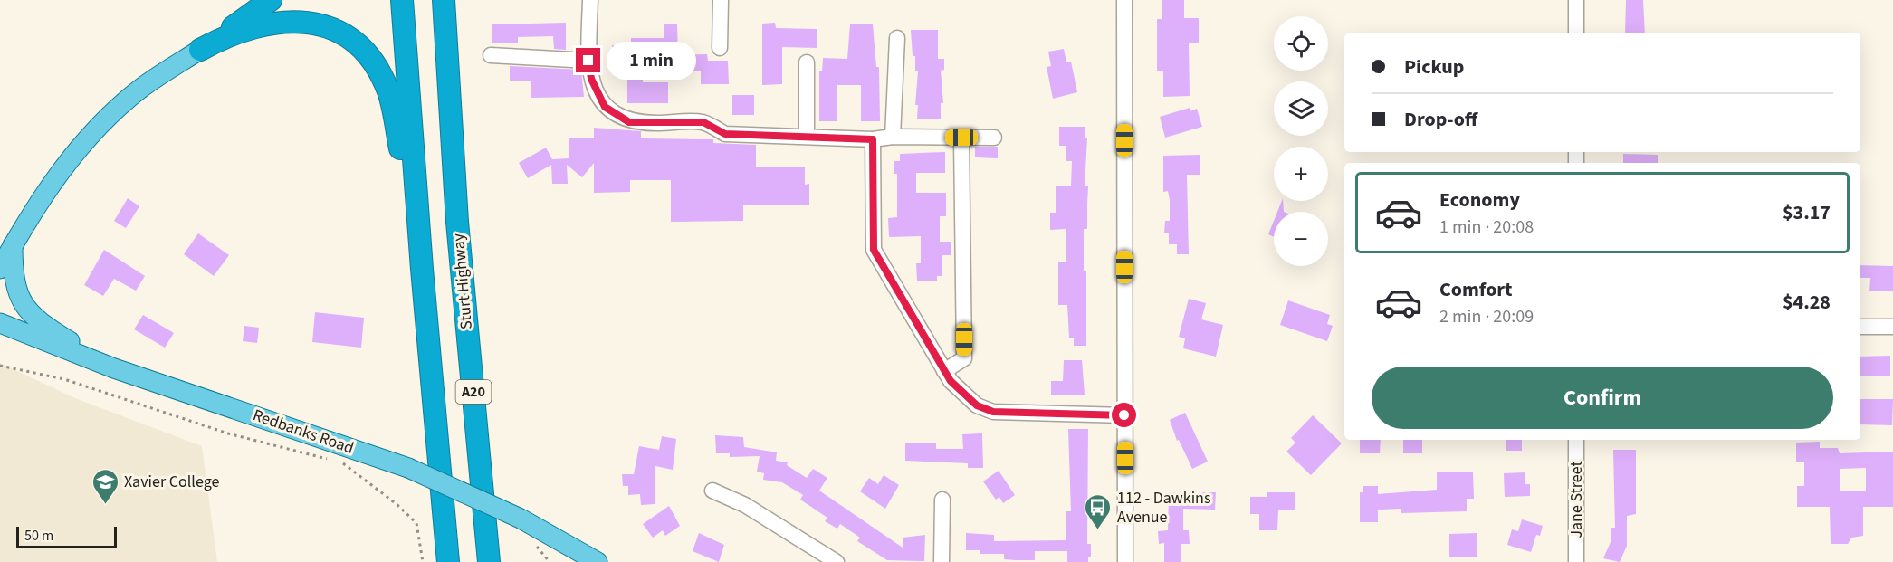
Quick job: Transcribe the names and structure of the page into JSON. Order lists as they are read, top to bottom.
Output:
{
  "streets": {
    "highway": ["Sturt Highway", "A20"],
    "main road": ["Redbanks Road"],
    "street": ["Jane Street"]
  },
  "places": {
    "school or university": ["Xavier College"],
    "bus stop": ["112 - Dawkins Avenue"]
  },
  "scale_bar": "50 m",
  "page": {
    "map_buttons": ["+", "−"],
    "banner": ["Pickup", "Drop-off"],
    "bubble": "1 min",
    "list": [
      {
        "name": "Economy",
        "note": "1 min · 20:08",
        "value": "$3.17"
      },
      {
        "name": "Comfort",
        "note": "2 min · 20:09",
        "value": "$4.28"
      }
    ],
    "buttons": "Confirm",
    "scale": "50 m"
  }
}
